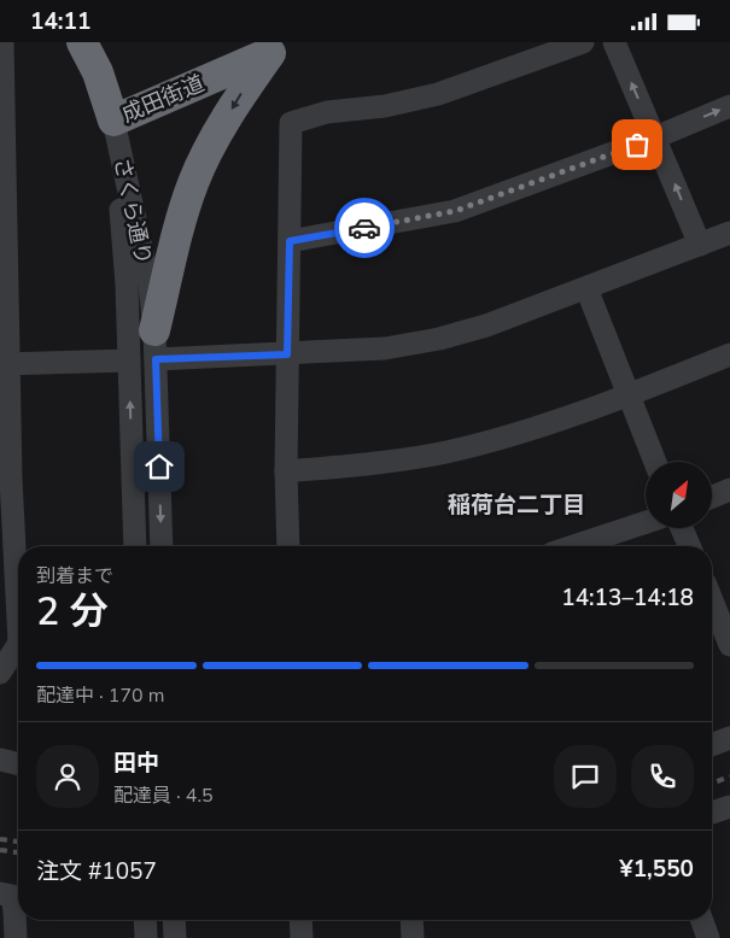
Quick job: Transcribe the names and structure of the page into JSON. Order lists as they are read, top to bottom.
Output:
{
  "streets": {
    "highway": ["成田街道"],
    "street": ["さくら通り"]
  },
  "crossings": [
    ["成田街道", "さくら通り"]
  ],
  "districts": ["稲荷台二丁目"],
  "north": "top right",
  "page": {
    "status": "14:11",
    "heading": ["2 分", "到着まで", "14:13–14:18"],
    "panel": [
      "田中",
      "配達員 · 4.5",
      "注文 #1057",
      "¥1,550"
    ],
    "bar": "配達中 · 170 m"
  }
}
